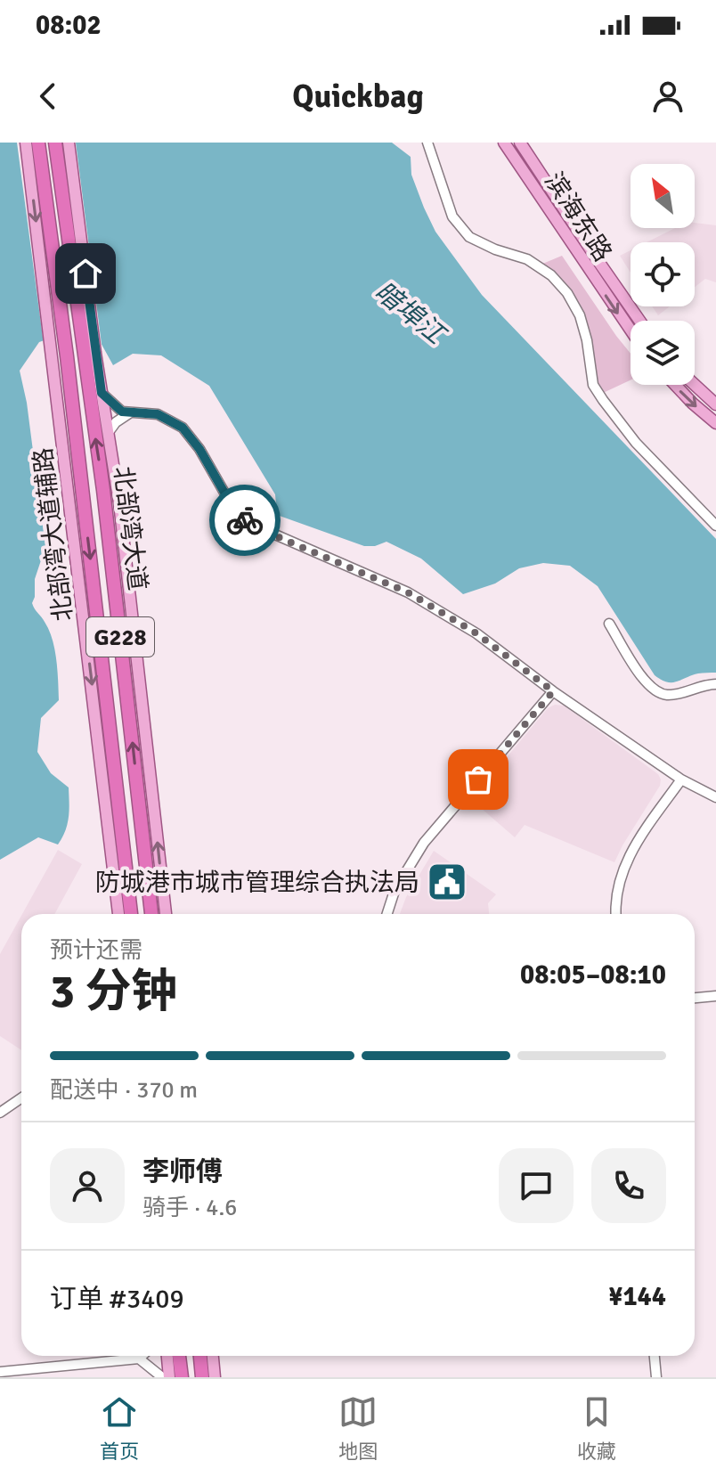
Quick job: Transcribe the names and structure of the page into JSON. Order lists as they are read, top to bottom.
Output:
{
  "streets": {
    "highway": ["北部湾大道", "G228"],
    "main road": ["滨海东路"]
  },
  "water": ["暗埠江"],
  "places": {
    "public building": ["防城港市城市管理综合执法局"]
  },
  "north": "top left",
  "page": {
    "status": "08:02",
    "header": "Quickbag",
    "heading": ["3 分钟", "预计还需", "08:05–08:10"],
    "panel": [
      "李师傅",
      "骑手 · 4.6",
      "订单 #3409",
      "¥144"
    ],
    "bar": "配送中 · 370 m",
    "tabs": ["首页", "地图", "收藏"]
  }
}
